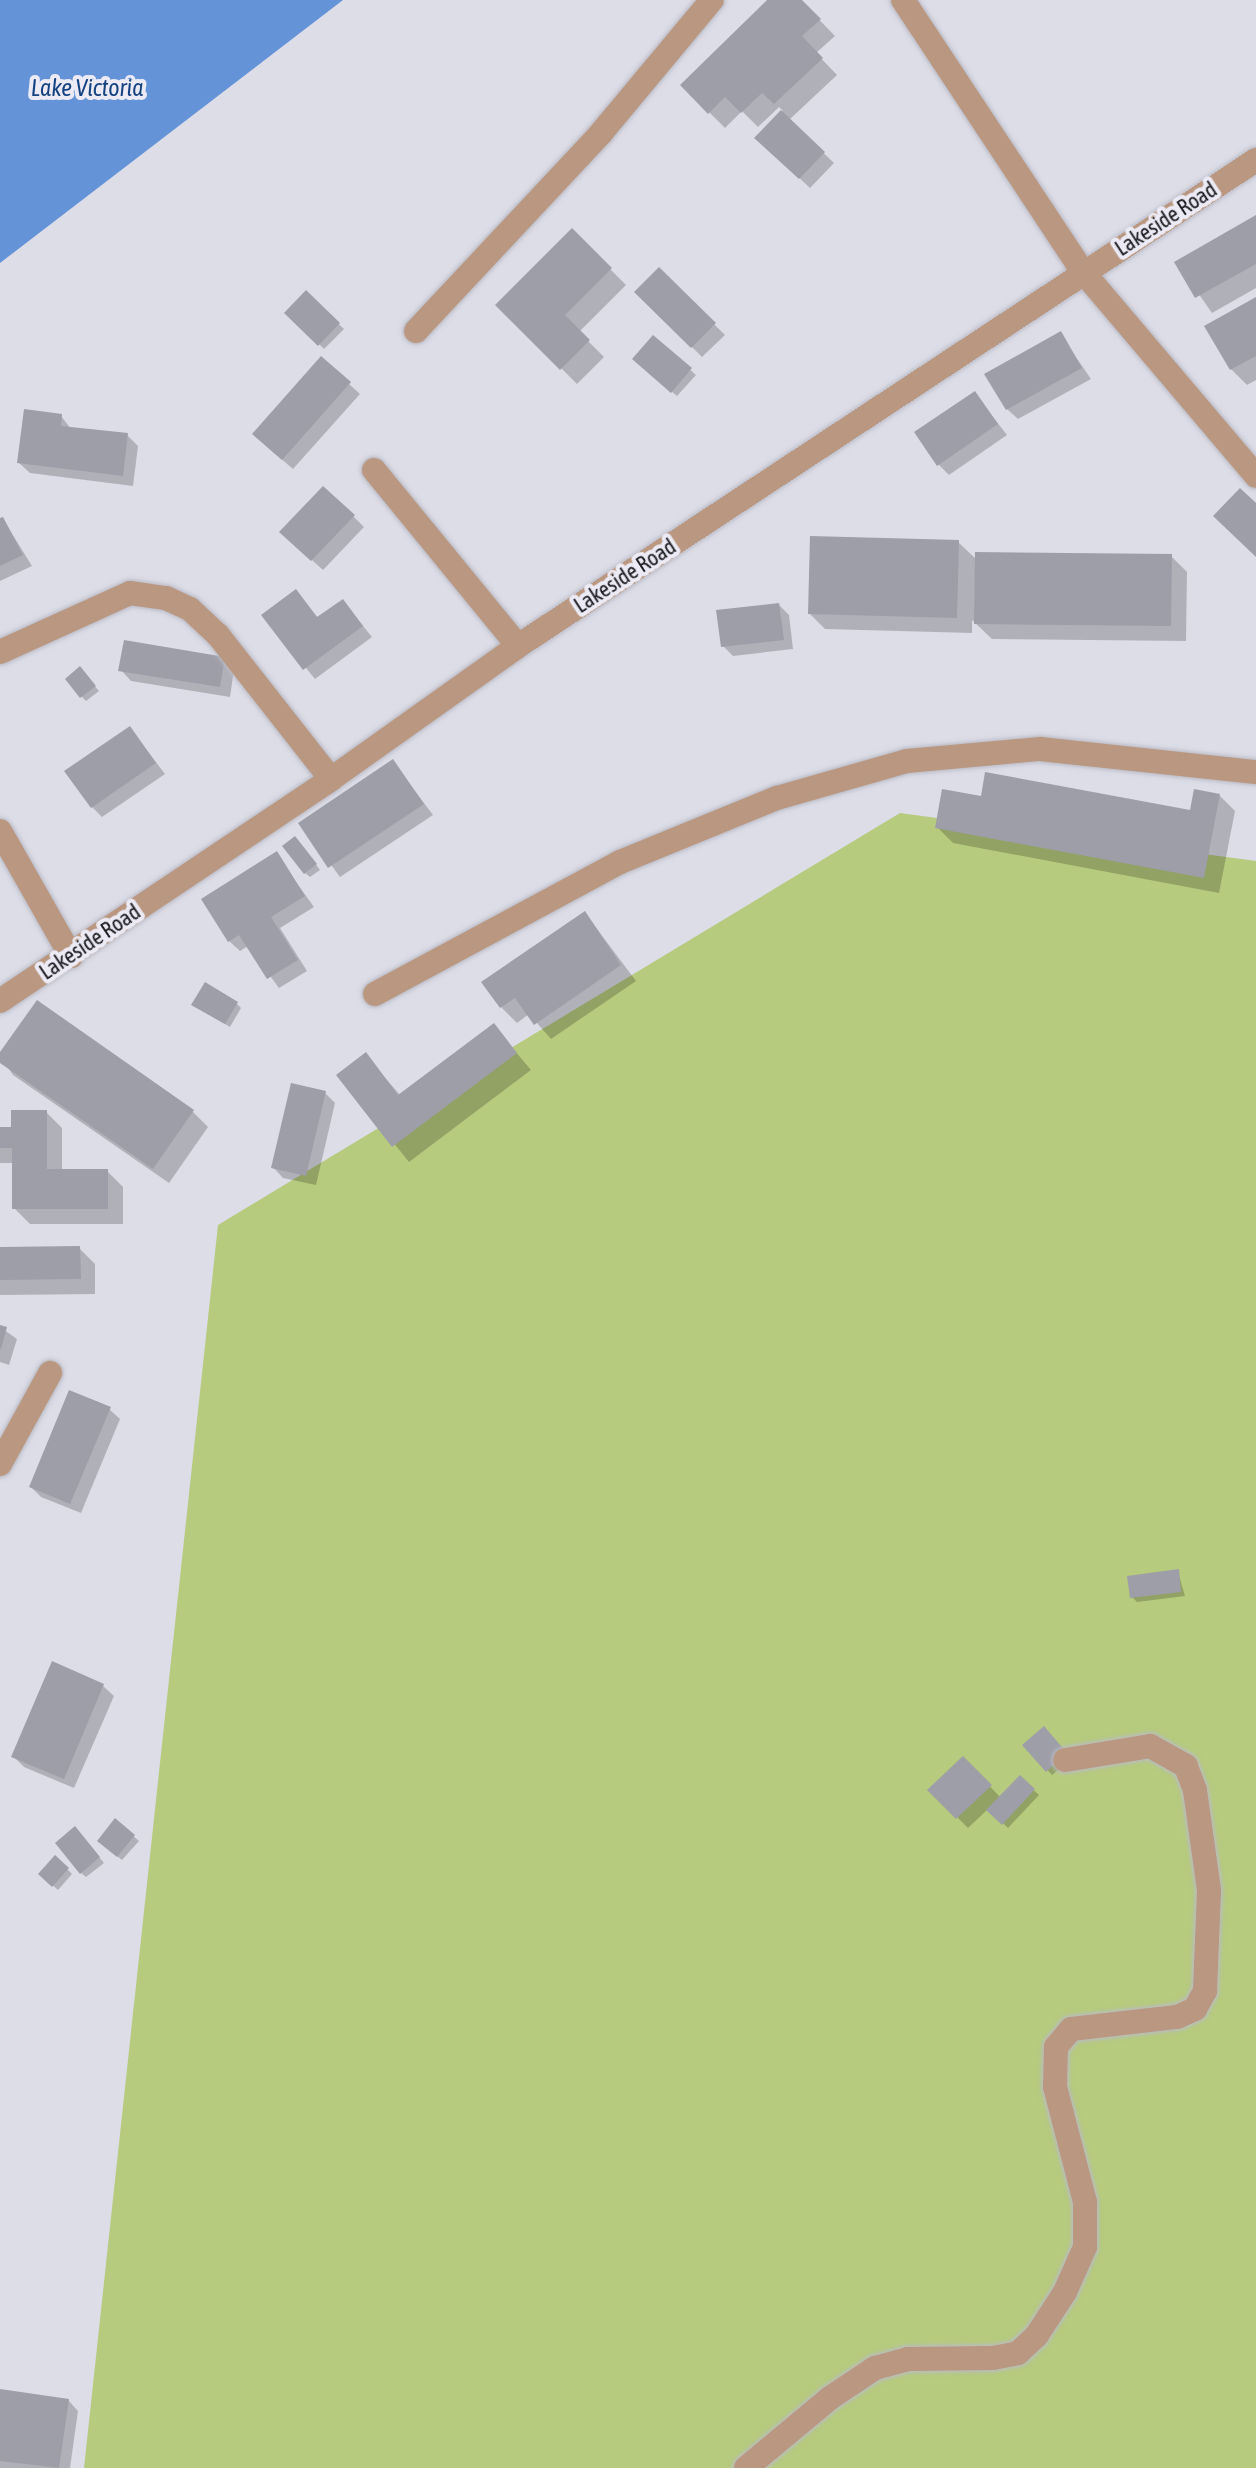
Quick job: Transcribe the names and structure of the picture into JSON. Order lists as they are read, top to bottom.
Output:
{
  "streets": {
    "street": ["Lakeside Road"]
  },
  "water": ["Lake Victoria"]
}
